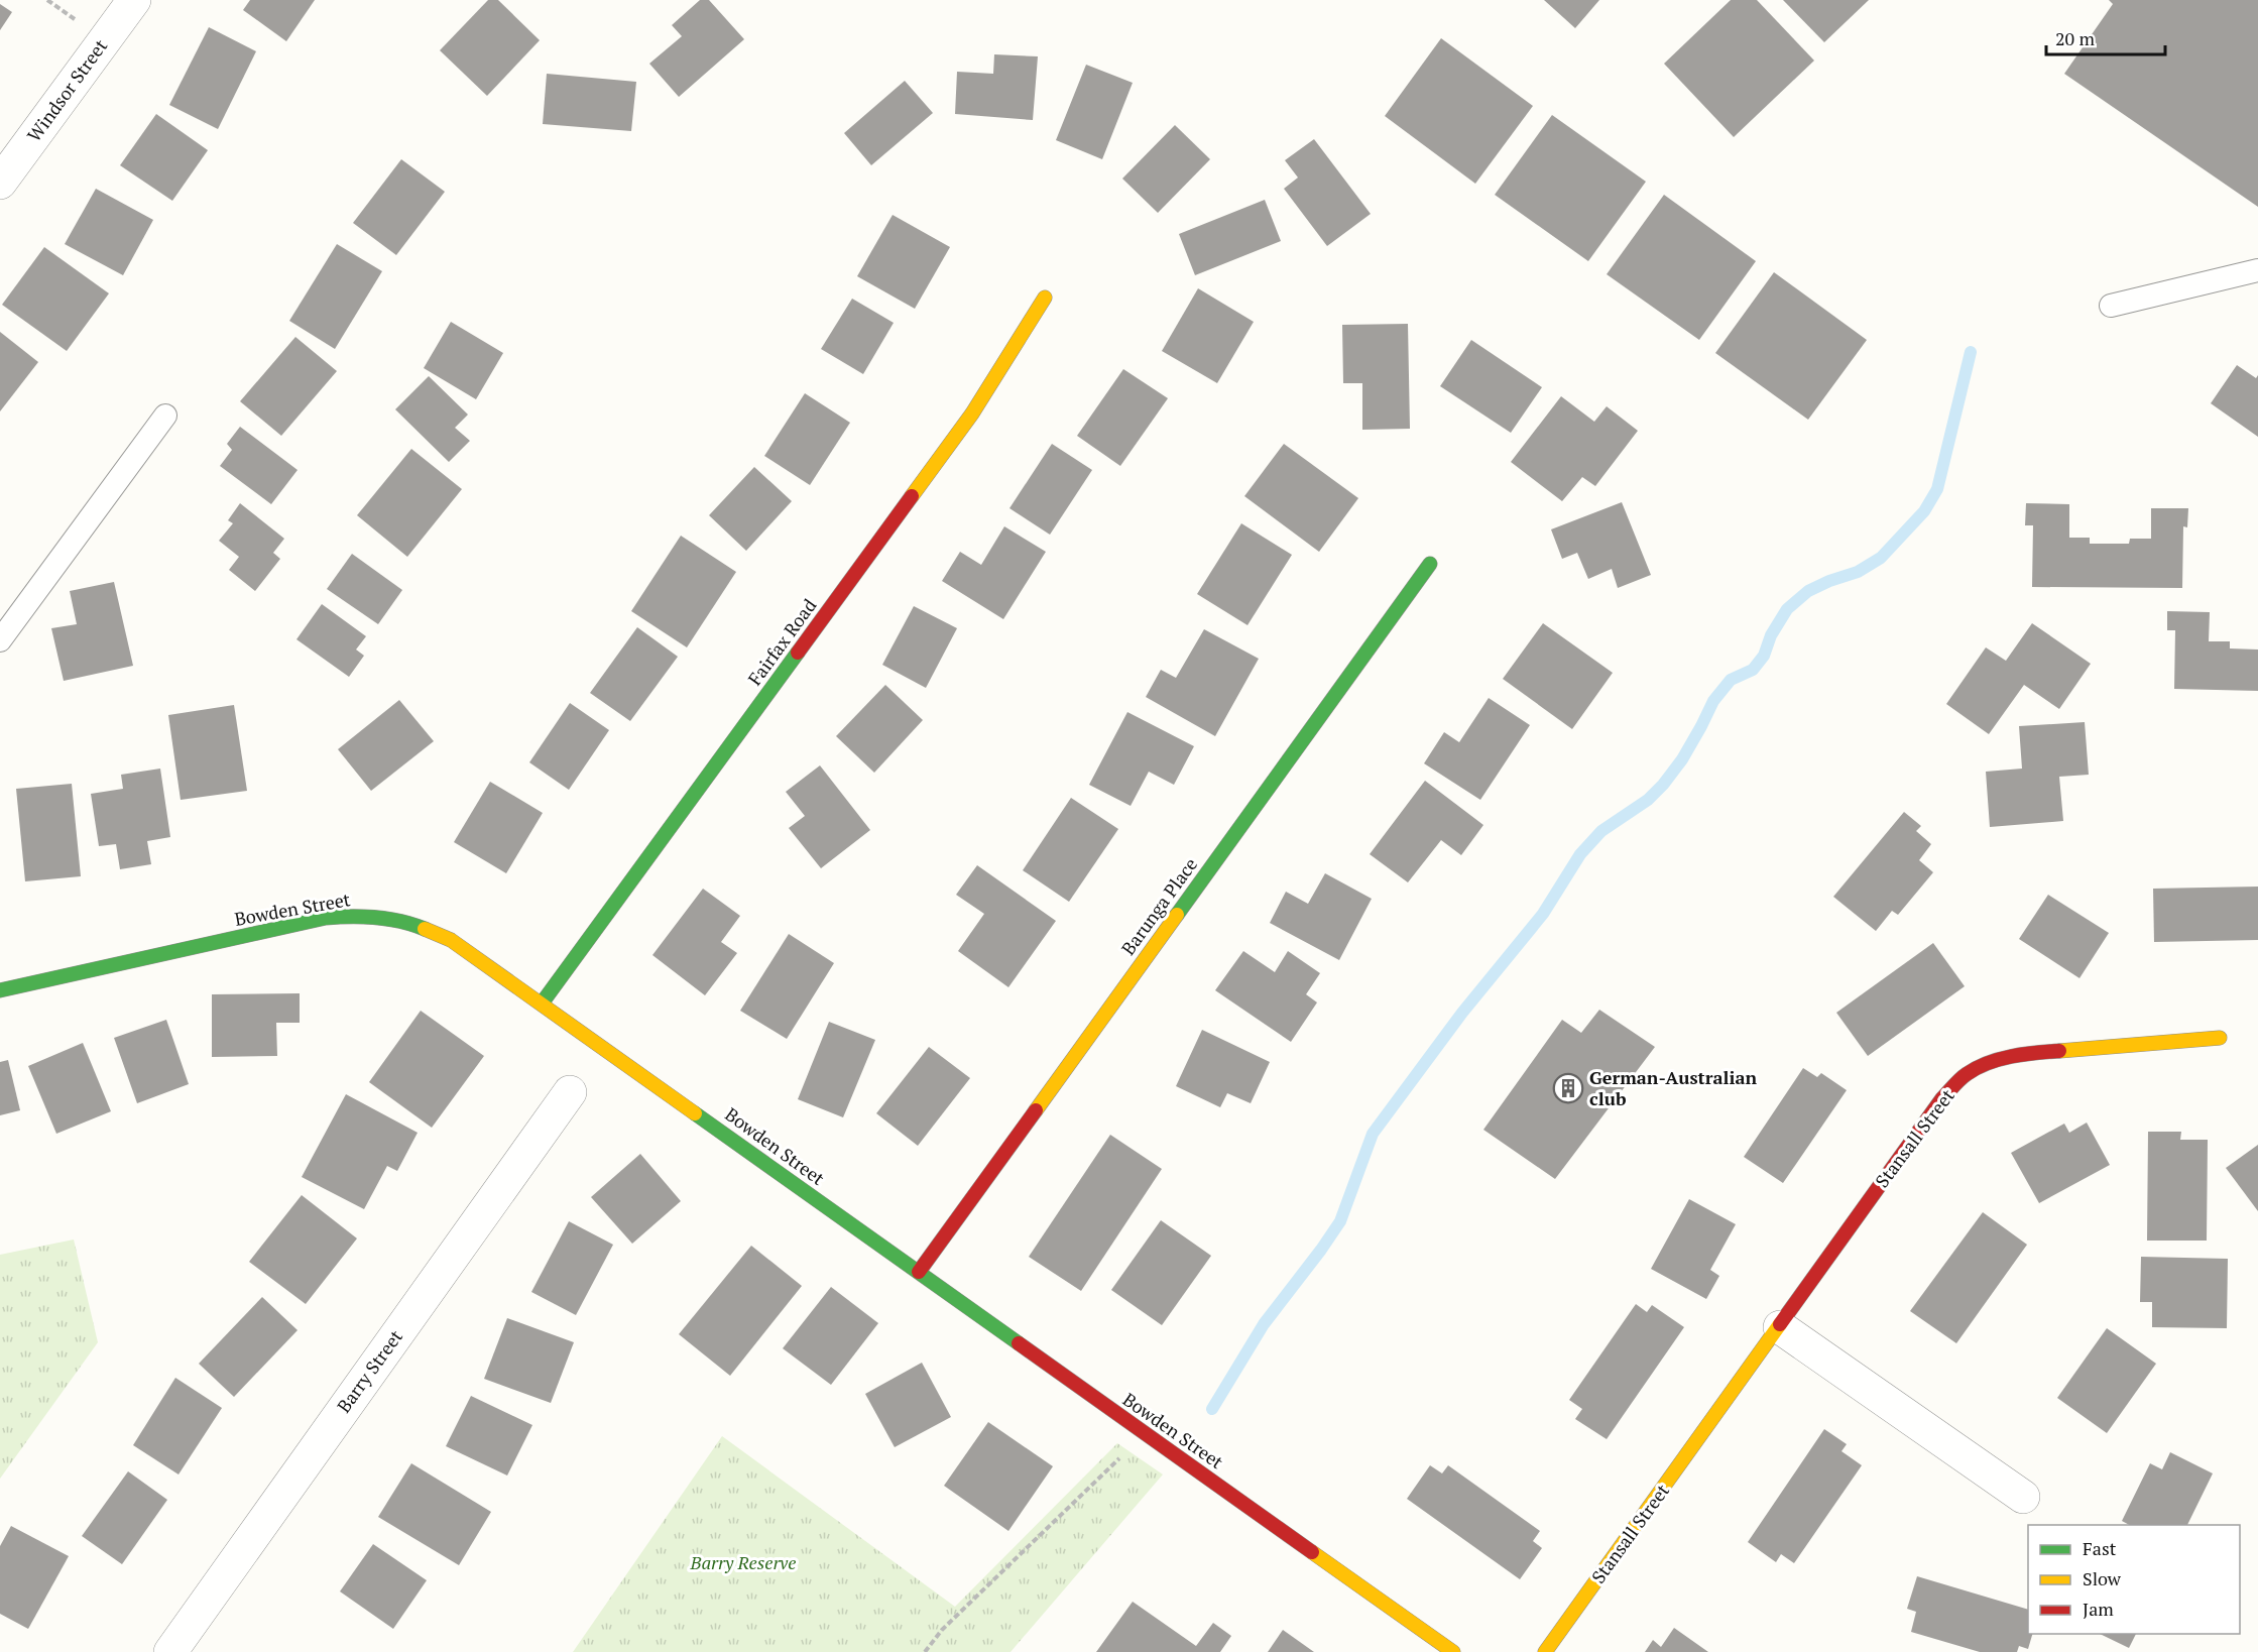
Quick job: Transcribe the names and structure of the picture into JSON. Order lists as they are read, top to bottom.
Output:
{
  "streets": {
    "street": [
      "Windsor Street",
      "Fairfax Road",
      "Barunga Place",
      "Bowden Street",
      "Stansall Street",
      "Barry Street"
    ]
  },
  "crossings": [
    ["Fairfax Road", "Bowden Street"],
    ["Barunga Place", "Bowden Street"]
  ],
  "parks": ["Barry Reserve"],
  "places": {
    "building": ["German-Australian club"]
  },
  "legend": ["Fast", "Slow", "Jam"],
  "scale_bar": "20 m"
}
